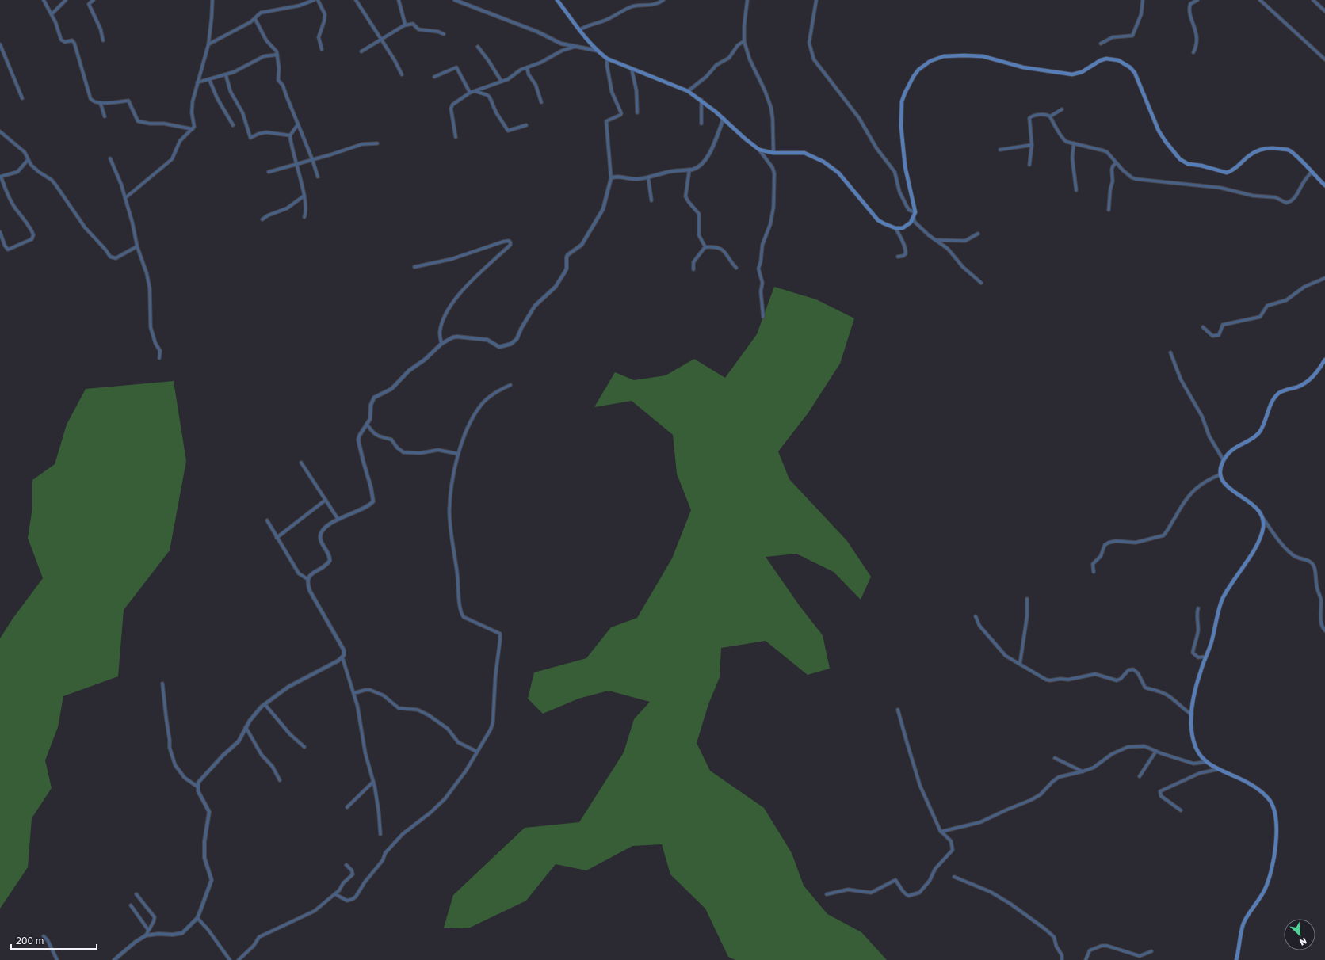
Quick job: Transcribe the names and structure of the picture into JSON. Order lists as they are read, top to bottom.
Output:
{
  "scale_bar": "200 m",
  "north": "bottom right"
}
